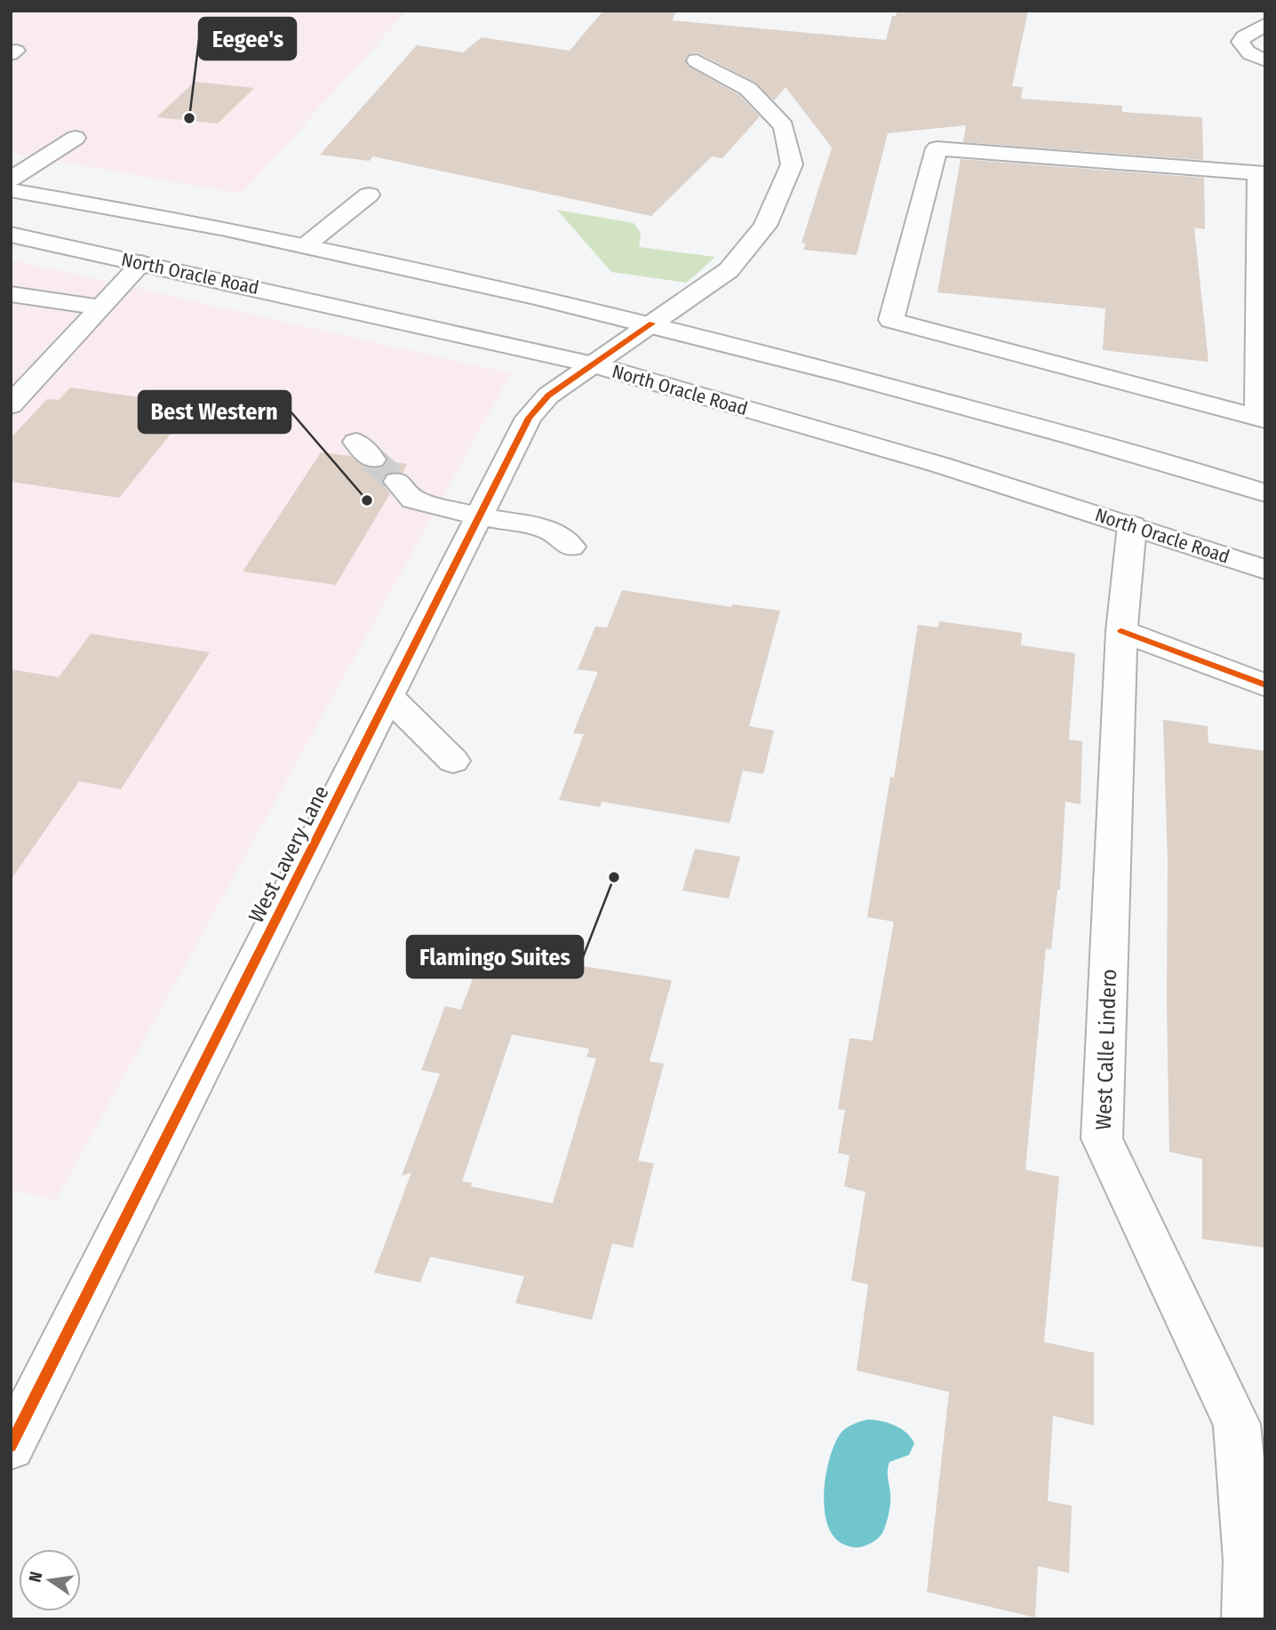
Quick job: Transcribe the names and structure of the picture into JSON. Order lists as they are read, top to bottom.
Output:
{
  "streets": {
    "main road": ["North Oracle Road", "West Lavery Lane", "West Calle Lindero"]
  },
  "crossings": [
    ["North Oracle Road", "West Lavery Lane"],
    ["North Oracle Road", "West Calle Lindero"]
  ],
  "places": ["Eegee's", "Best Western", "Flamingo Suites"],
  "north": "left"
}
